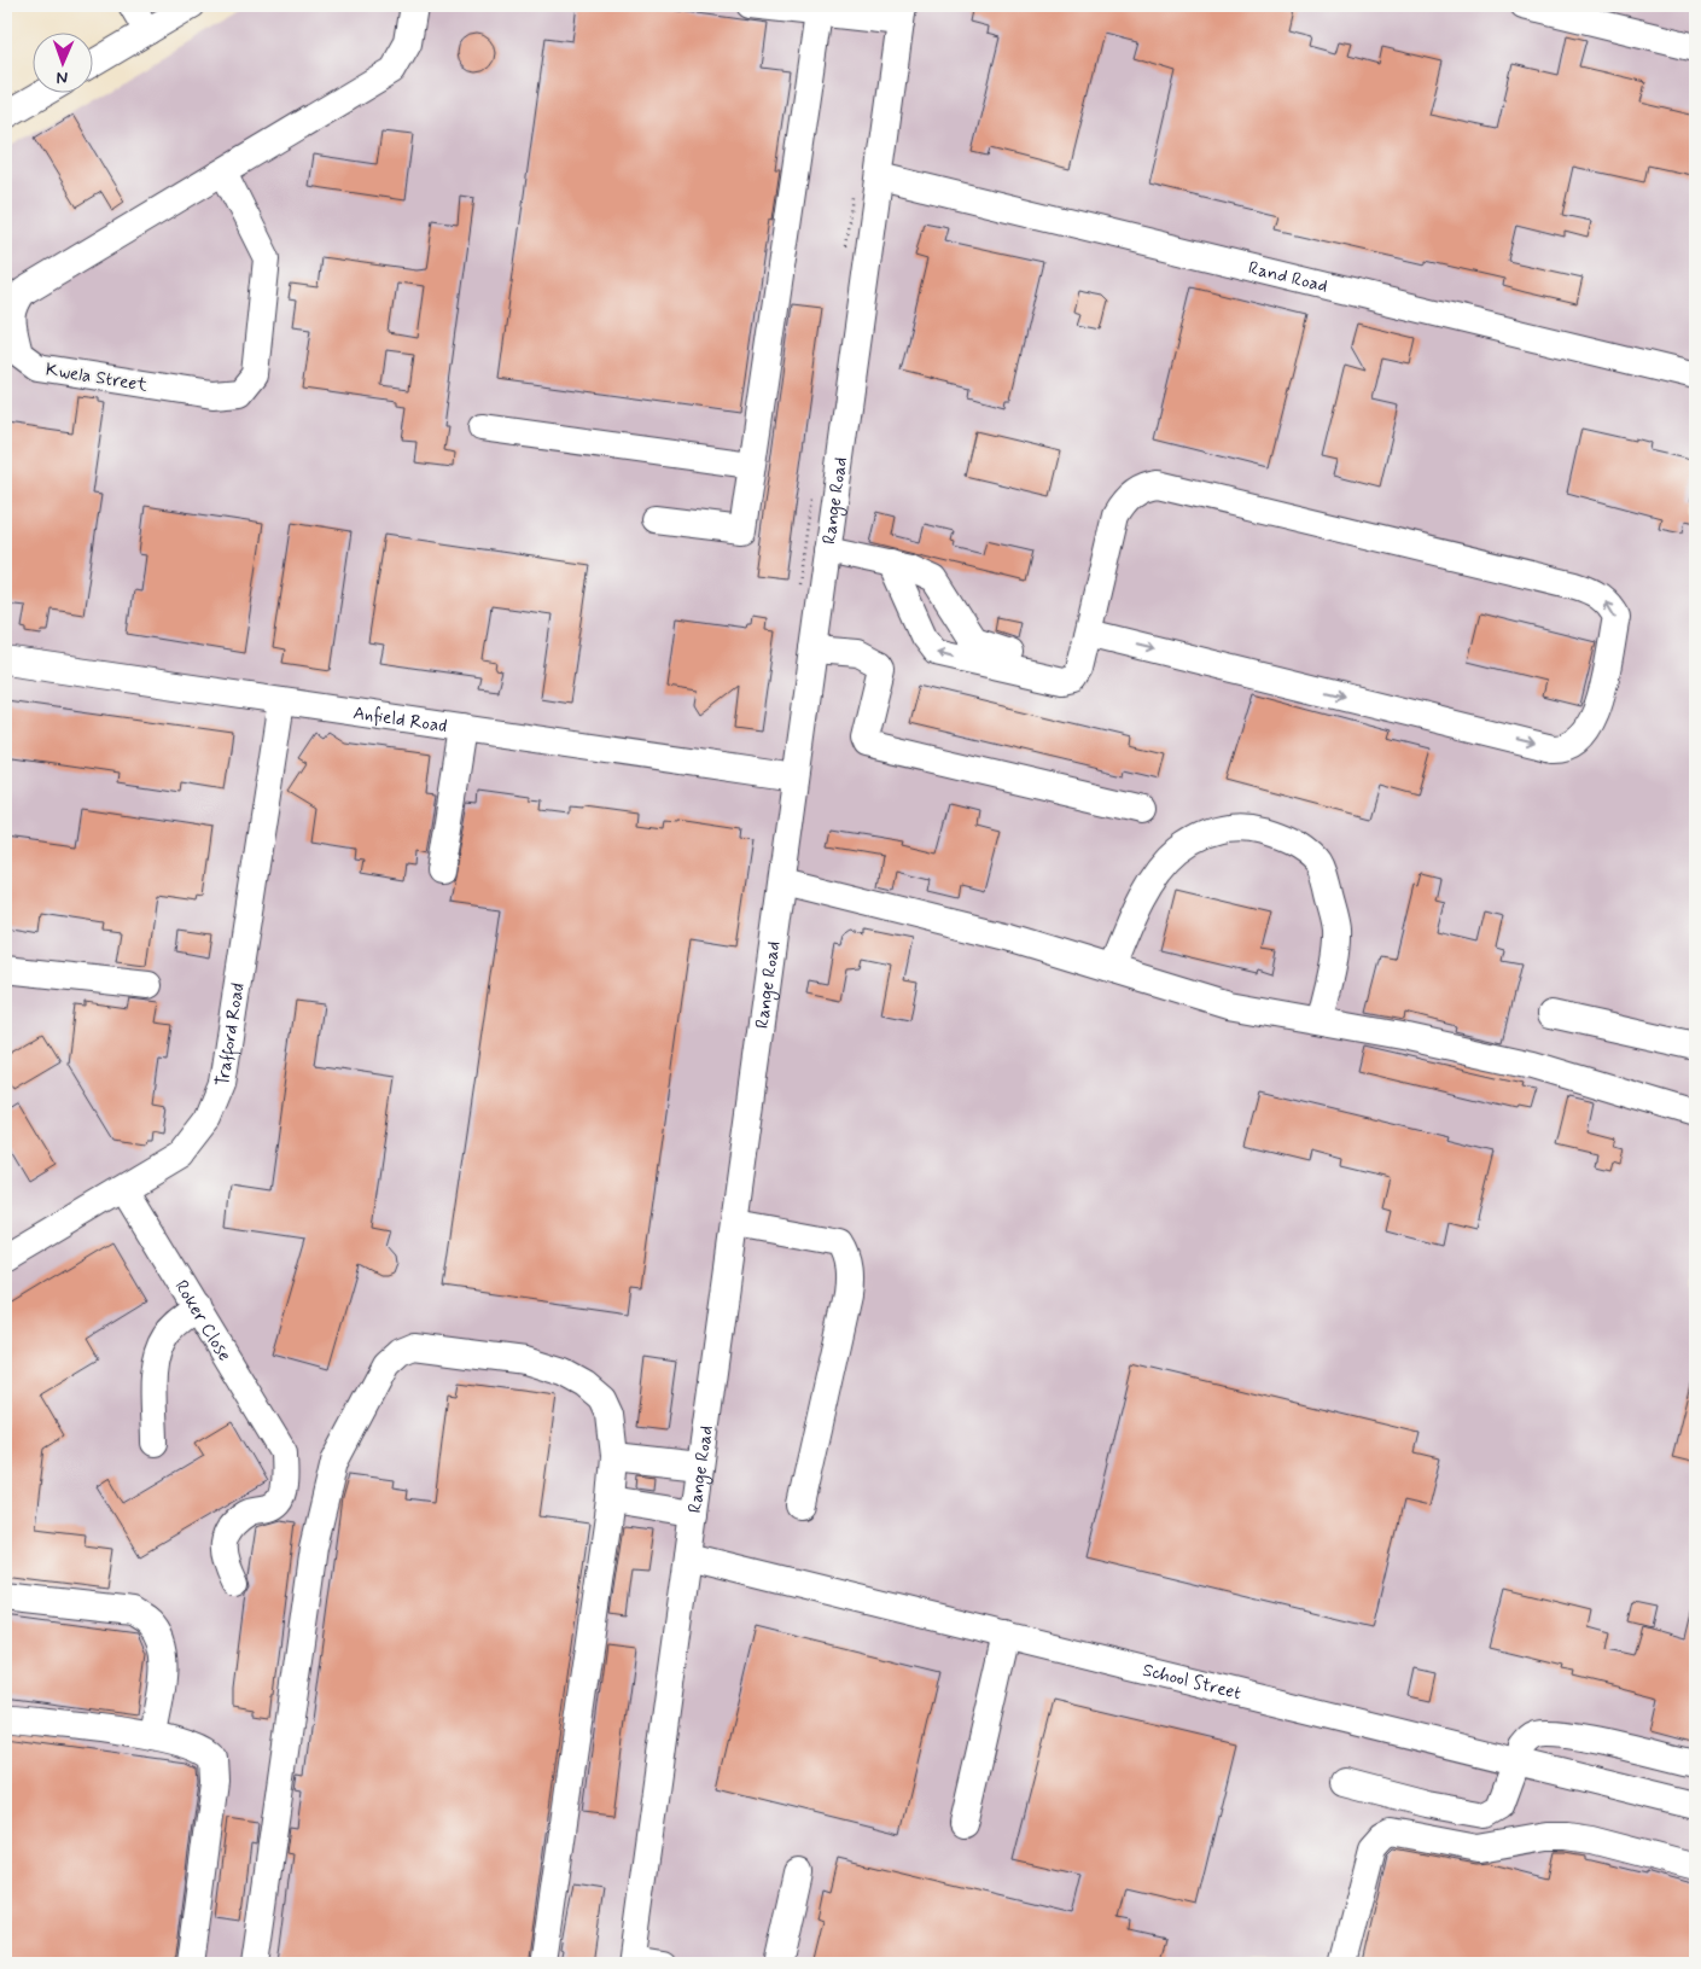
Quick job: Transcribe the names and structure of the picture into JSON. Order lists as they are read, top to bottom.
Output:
{
  "streets": {
    "street": [
      "Rand Road",
      "Kwela Street",
      "Range Road",
      "Anfield Road",
      "Trafford Road",
      "Roker Close",
      "School Street"
    ]
  },
  "crossings": [
    ["Rand Road", "Range Road"],
    ["Range Road", "Anfield Road"],
    ["Range Road", "School Street"],
    ["Anfield Road", "Trafford Road"],
    ["Trafford Road", "Roker Close"]
  ],
  "north": "bottom"
}
